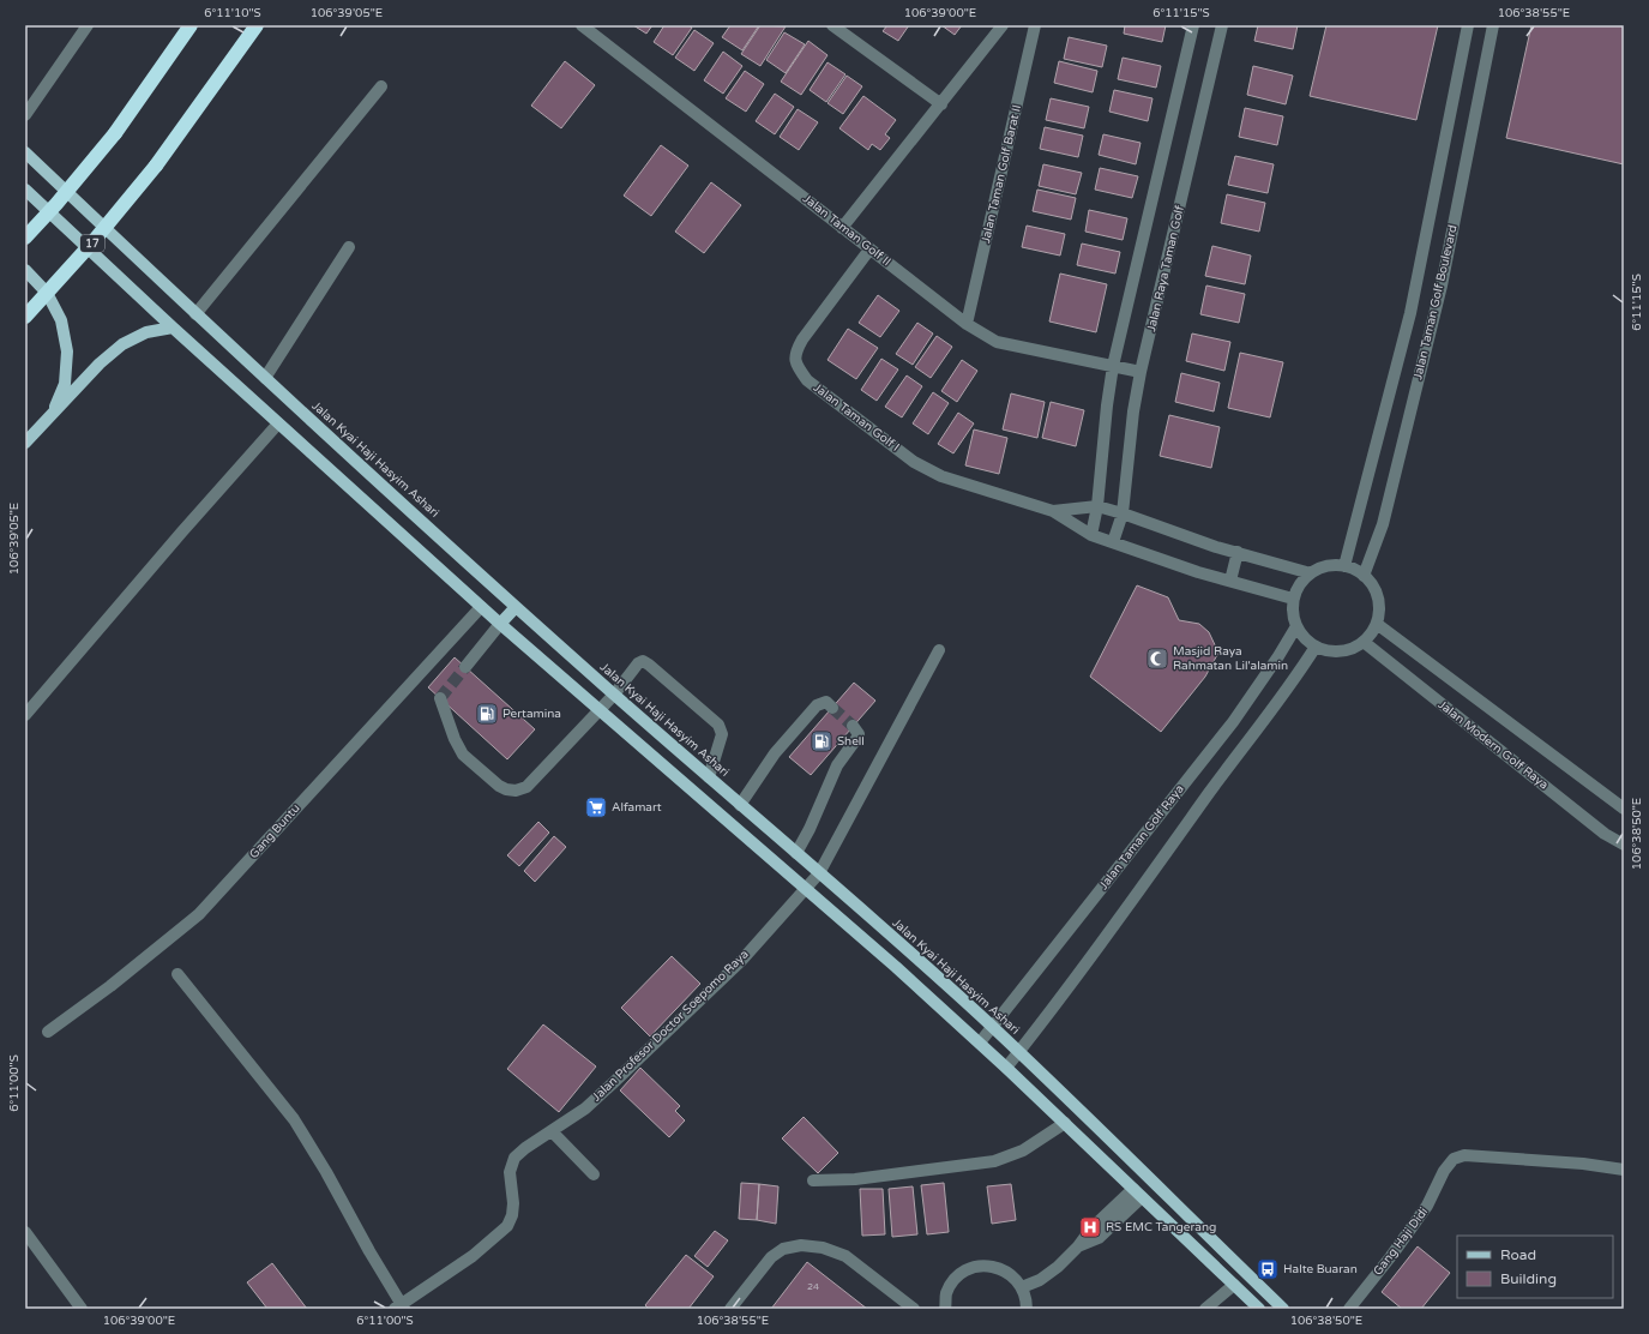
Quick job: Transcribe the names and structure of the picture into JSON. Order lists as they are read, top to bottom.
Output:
{
  "streets": {
    "highway": ["17"],
    "main road": ["Jalan Kyai Haji Hasyim Ashari"],
    "street": [
      "Jalan Taman Golf Barat II",
      "Jalan Taman Golf II",
      "Jalan Raya Taman Golf",
      "Jalan Taman Golf Boulevard",
      "Jalan Taman Golf I",
      "Jalan Modern Golf Raya",
      "Gang Buntu",
      "Jalan Taman Golf Raya",
      "Jalan Profesor Doctor Soepomo Raya",
      "Gang Haji Didi"
    ]
  },
  "crossings": [
    ["Jalan Taman Golf Barat II", "Jalan Taman Golf II"],
    ["Jalan Taman Golf II", "Jalan Raya Taman Golf"],
    ["Jalan Taman Golf II", "Jalan Taman Golf I"],
    ["Jalan Taman Golf Boulevard", "Jalan Modern Golf Raya"],
    ["Jalan Taman Golf Boulevard", "Jalan Taman Golf Raya"],
    ["Jalan Kyai Haji Hasyim Ashari", "Jalan Taman Golf Raya"],
    ["Jalan Kyai Haji Hasyim Ashari", "Jalan Profesor Doctor Soepomo Raya"],
    ["Jalan Modern Golf Raya", "Jalan Taman Golf Raya"]
  ],
  "places": {
    "mosque": ["Masjid Raya Rahmatan Lil'alamin"],
    "fuel station": ["Pertamina", "Shell"],
    "supermarket": ["Alfamart"],
    "hospital": ["RS EMC Tangerang"],
    "bus stop": ["Halte Buaran"]
  },
  "house_numbers": ["24"],
  "legend": ["Road", "Building"],
  "coordinates": [
    "6°11'10\"S",
    "106°39'05\"E",
    "106°39'00\"E",
    "6°11'15\"S",
    "106°38'55\"E",
    "106°38'50\"E",
    "6°11'00\"S"
  ]
}
